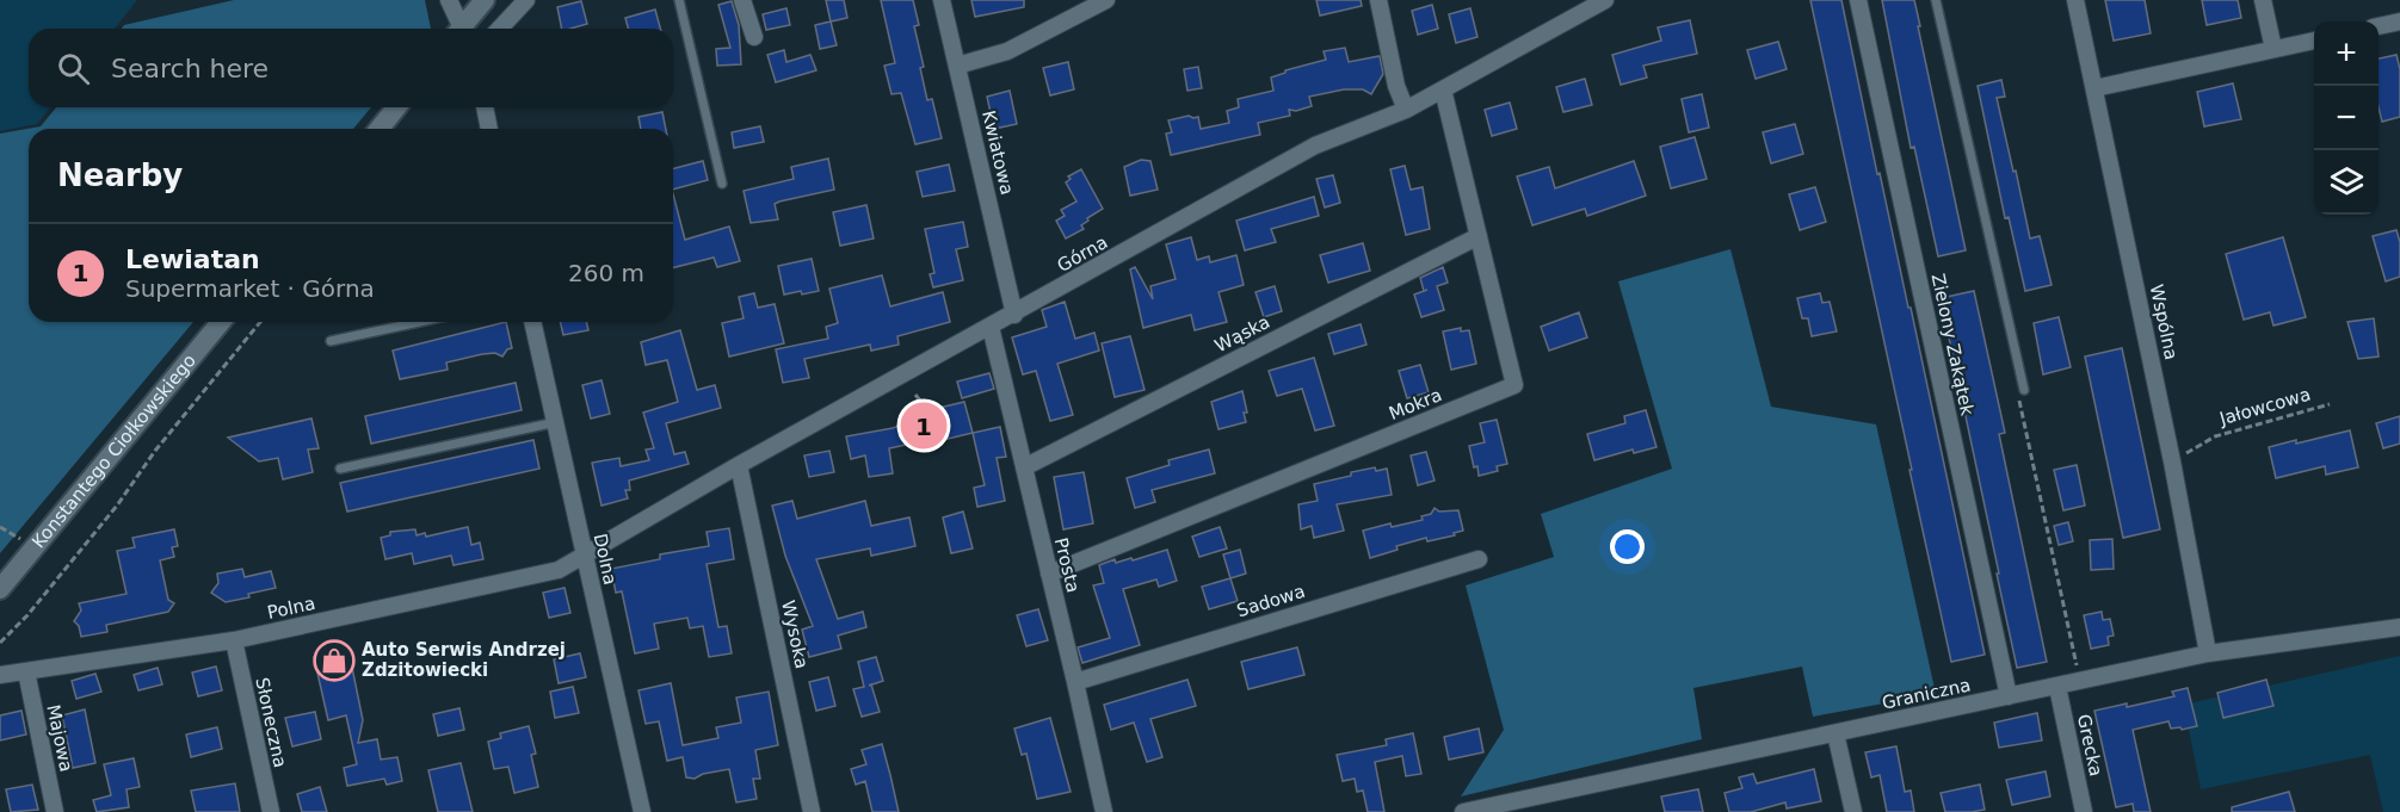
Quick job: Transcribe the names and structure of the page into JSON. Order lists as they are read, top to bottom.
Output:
{
  "streets": {
    "street": [
      "Kwiatowa",
      "Górna",
      "Wspólna",
      "Wąska",
      "Zielony Zakątek",
      "Mokra",
      "Konstantego Ciołkowskiego",
      "Dolna",
      "Prosta",
      "Sadowa",
      "Polna",
      "Wysoka",
      "Graniczna",
      "Słoneczna",
      "Majowa",
      "Grecka"
    ],
    "path": ["Jałowcowa"]
  },
  "crossings": [
    ["Kwiatowa", "Górna"],
    ["Górna", "Mokra"],
    ["Górna", "Dolna"],
    ["Górna", "Prosta"],
    ["Górna", "Polna"],
    ["Górna", "Wysoka"],
    ["Wspólna", "Jałowcowa"],
    ["Wspólna", "Graniczna"],
    ["Wąska", "Mokra"],
    ["Wąska", "Prosta"],
    ["Zielony Zakątek", "Graniczna"],
    ["Mokra", "Prosta"],
    ["Dolna", "Polna"],
    ["Prosta", "Sadowa"],
    ["Polna", "Słoneczna"],
    ["Polna", "Majowa"],
    ["Graniczna", "Grecka"]
  ],
  "places": {
    "shop": ["Auto Serwis Andrzej Zdzitowiecki"]
  },
  "page": {
    "map_buttons": ["+", "−"],
    "search": "Search here",
    "heading": "Nearby",
    "list": [
      {
        "mark": "1",
        "name": "Lewiatan",
        "note": "Supermarket · Górna",
        "value": "260 m"
      }
    ],
    "pins": "1"
  }
}
